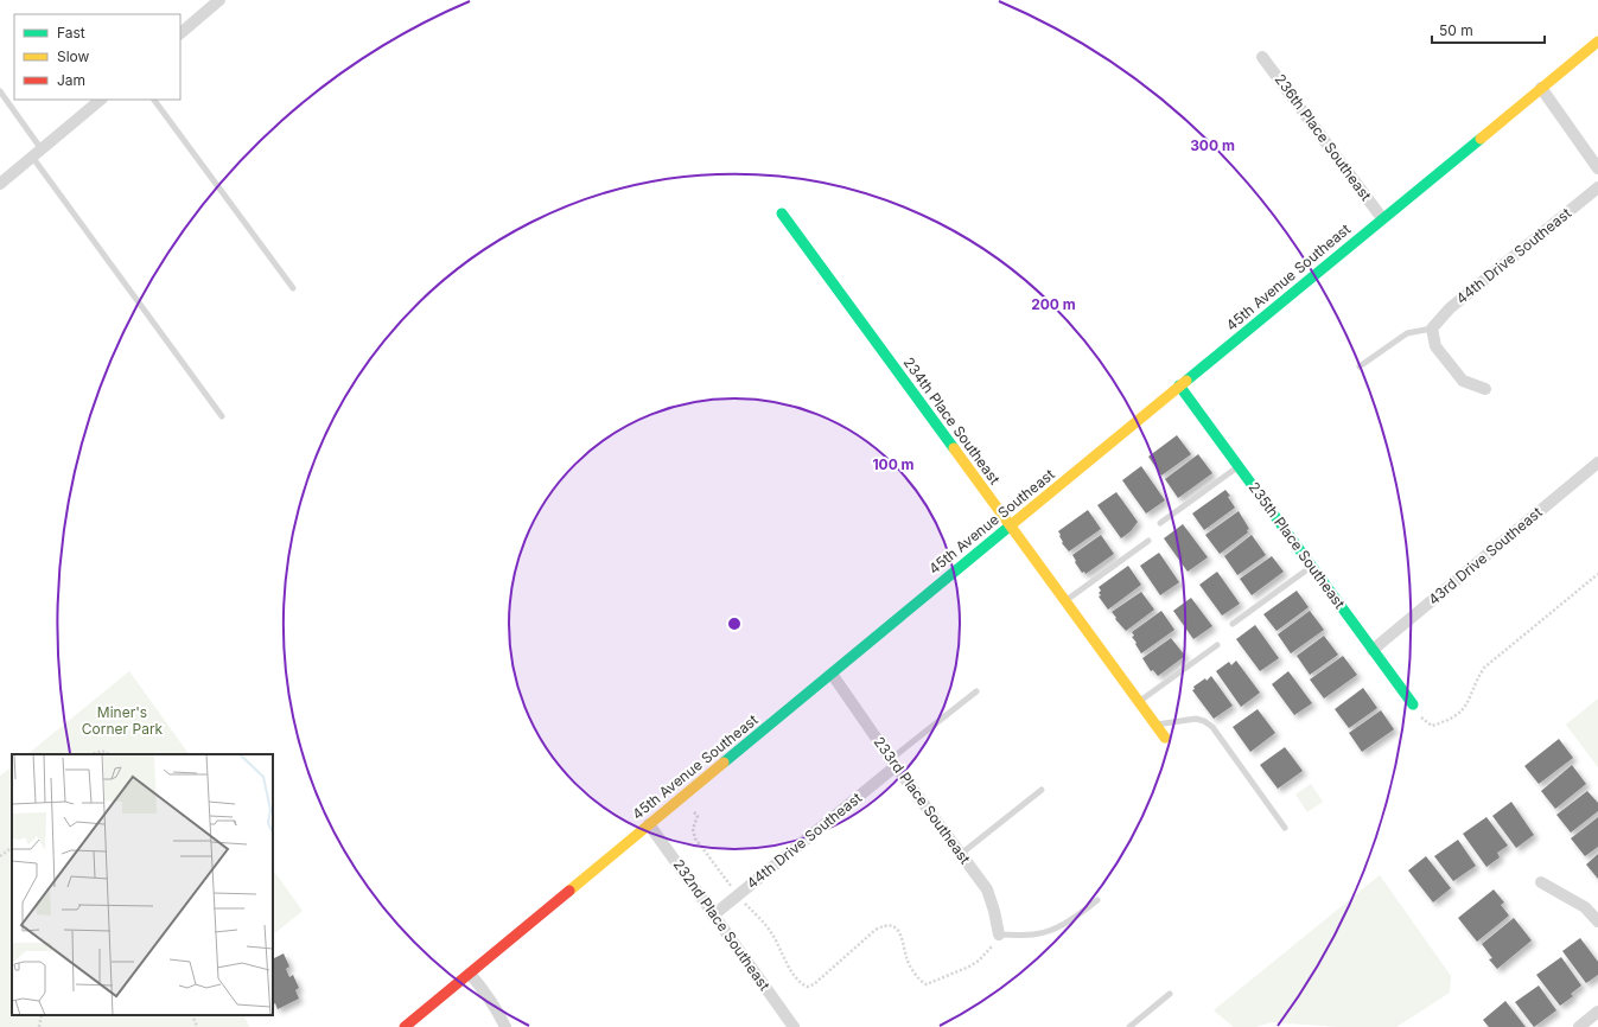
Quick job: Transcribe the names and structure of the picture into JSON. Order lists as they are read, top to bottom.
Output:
{
  "streets": {
    "street": [
      "236th Place Southeast",
      "44th Drive Southeast",
      "45th Avenue Southeast",
      "234th Place Southeast",
      "235th Place Southeast",
      "43rd Drive Southeast",
      "233rd Place Southeast",
      "232nd Place Southeast"
    ]
  },
  "crossings": [
    ["236th Place Southeast", "45th Avenue Southeast"],
    ["44th Drive Southeast", "233rd Place Southeast"],
    ["44th Drive Southeast", "232nd Place Southeast"],
    ["45th Avenue Southeast", "234th Place Southeast"],
    ["45th Avenue Southeast", "235th Place Southeast"],
    ["45th Avenue Southeast", "233rd Place Southeast"],
    ["45th Avenue Southeast", "232nd Place Southeast"],
    ["235th Place Southeast", "43rd Drive Southeast"]
  ],
  "parks": ["Miner's Corner Park"],
  "legend": ["Fast", "Slow", "Jam"],
  "scale_bar": "50 m",
  "rings": ["300 m", "200 m", "100 m"]
}
